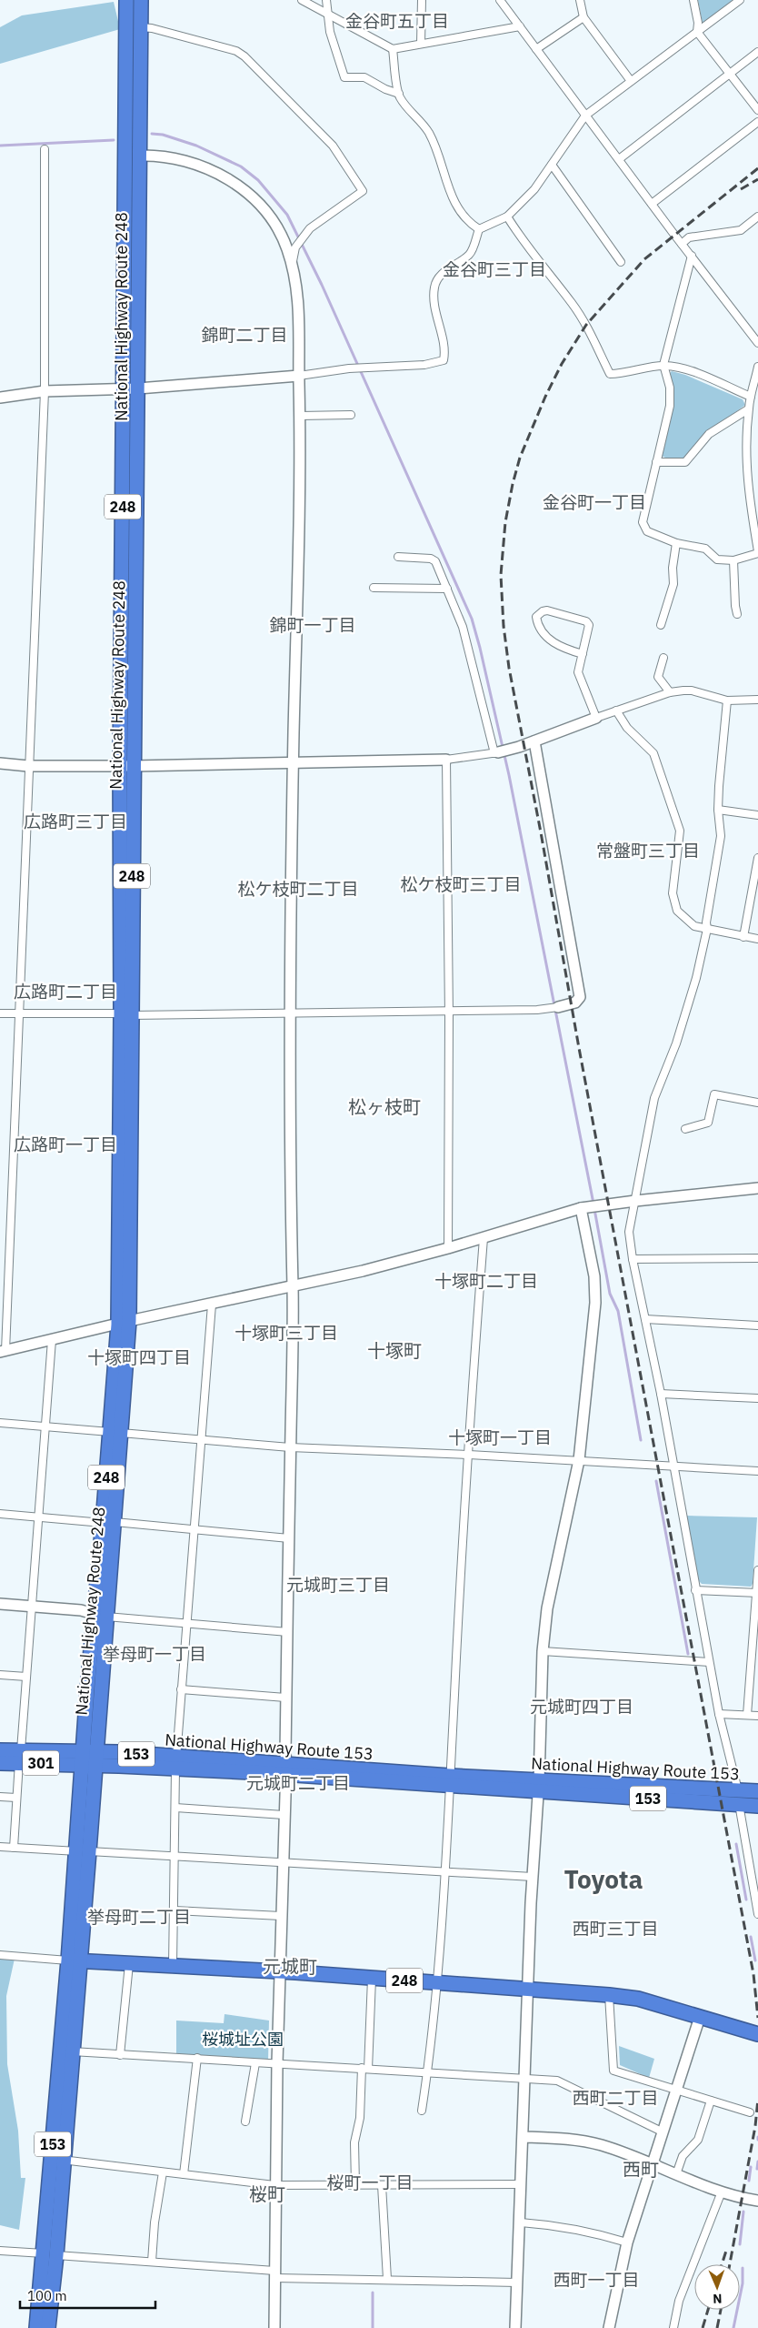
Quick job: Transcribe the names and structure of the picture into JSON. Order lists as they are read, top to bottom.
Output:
{
  "streets": {
    "highway": [
      "National Highway Route 248",
      "248",
      "National Highway Route 153",
      "153",
      "301"
    ]
  },
  "crossings": [
    ["National Highway Route 248", "National Highway Route 153"],
    ["National Highway Route 248", "153"],
    ["National Highway Route 248", "301"],
    ["248", "153"],
    ["National Highway Route 153", "153"],
    ["National Highway Route 153", "301"],
    ["153", "301"]
  ],
  "districts": [
    "金谷町五丁目",
    "金谷町三丁目",
    "錦町二丁目",
    "金谷町一丁目",
    "錦町一丁目",
    "広路町三丁目",
    "常盤町三丁目",
    "松ケ枝町三丁目",
    "松ケ枝町二丁目",
    "広路町二丁目",
    "松ヶ枝町",
    "広路町一丁目",
    "十塚町二丁目",
    "十塚町三丁目",
    "十塚町",
    "十塚町四丁目",
    "十塚町一丁目",
    "元城町三丁目",
    "挙母町一丁目",
    "元城町四丁目",
    "元城町二丁目",
    "Toyota",
    "挙母町二丁目",
    "西町三丁目",
    "元城町",
    "西町二丁目",
    "西町",
    "桜町一丁目",
    "桜町",
    "西町一丁目"
  ],
  "parks": ["桜城址公園"],
  "scale_bar": "100 m",
  "north": "bottom"
}
